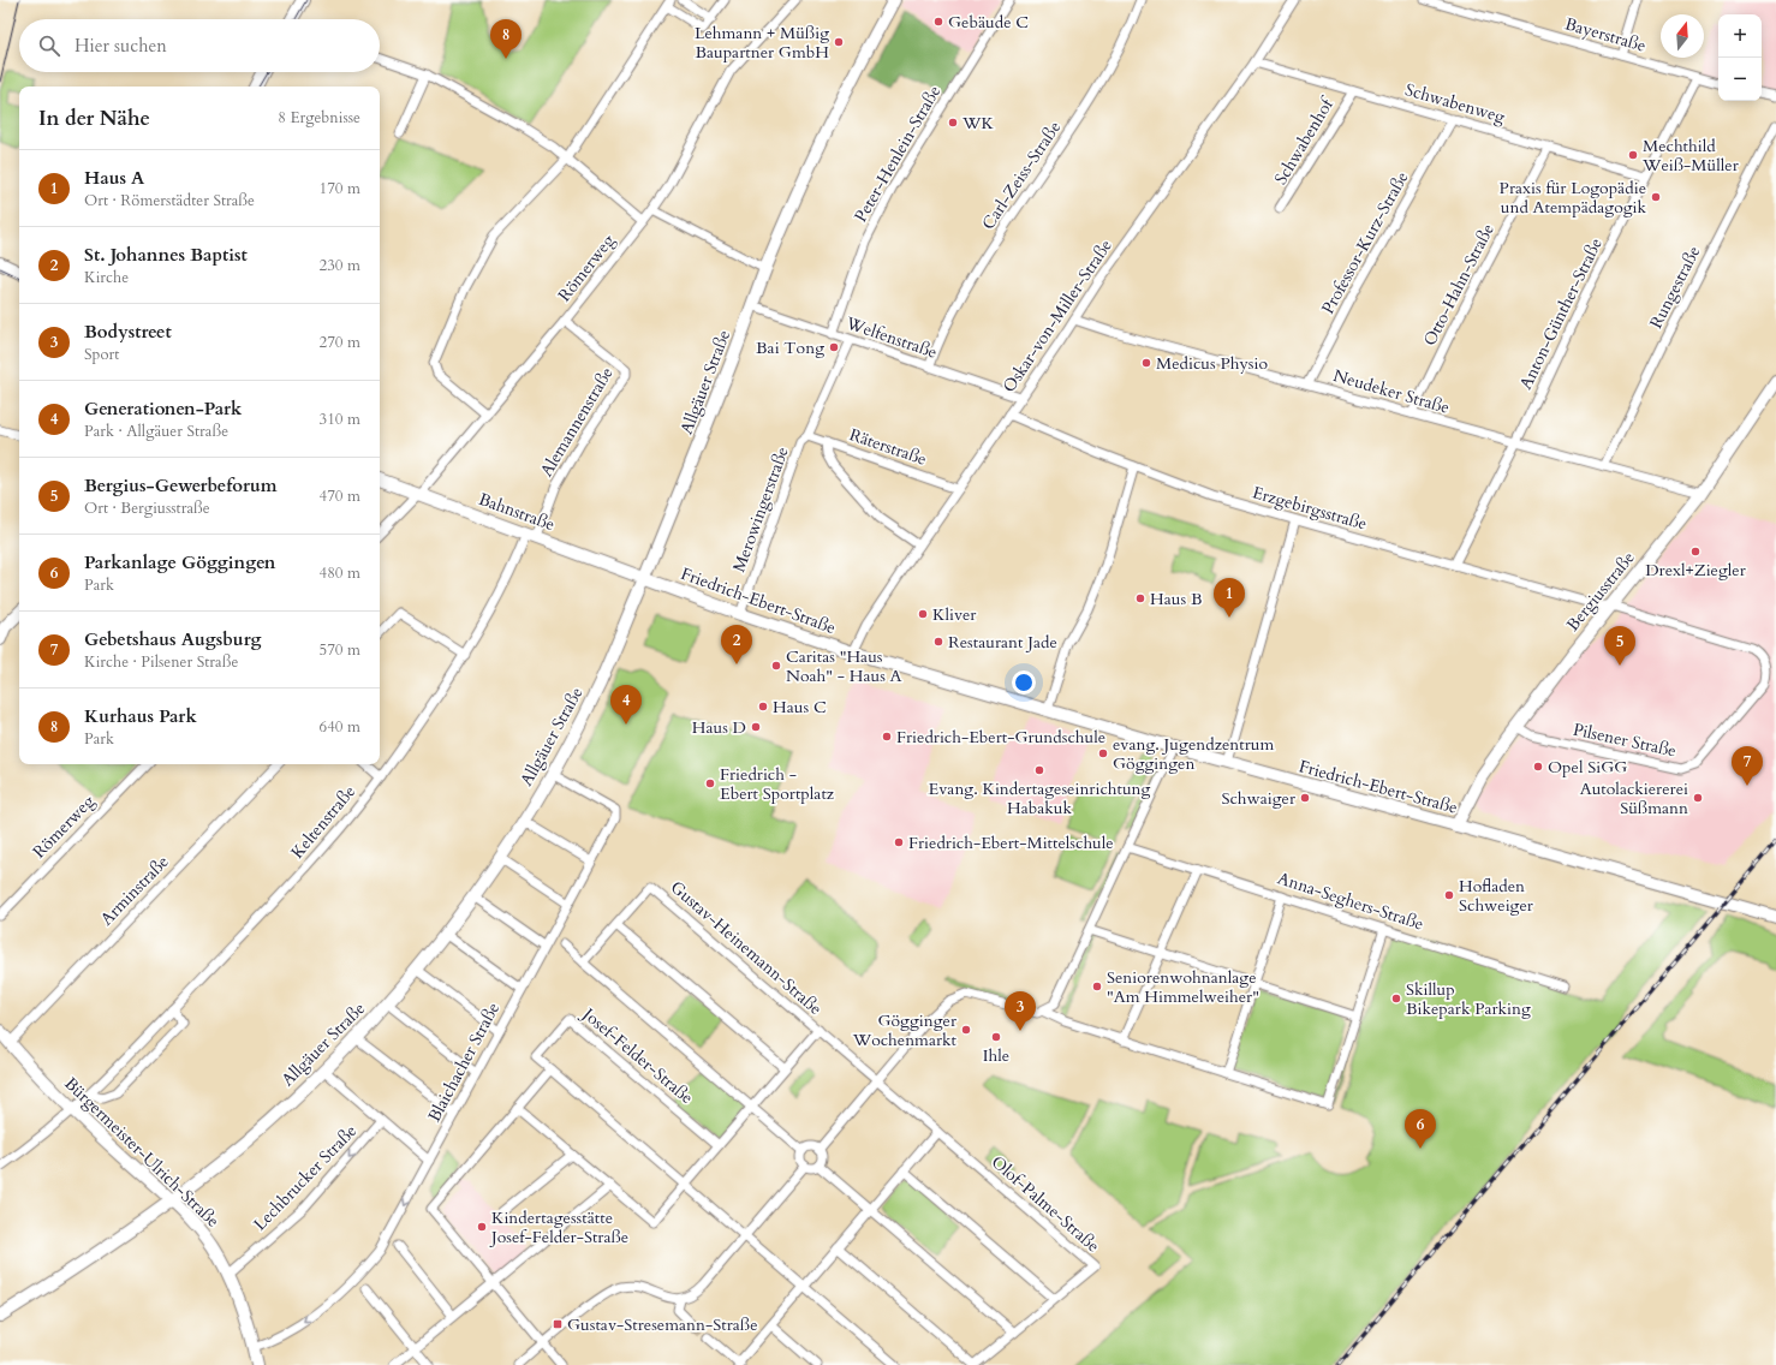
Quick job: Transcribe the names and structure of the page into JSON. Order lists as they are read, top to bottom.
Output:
{
  "streets": {
    "street": [
      "Bayerstraße",
      "Schwabenweg",
      "Schwabenhof",
      "Peter-Henlein-Straße",
      "Carl-Zeiss-Straße",
      "Professor-Kurz-Straße",
      "Römerweg",
      "Otto-Hahn-Straße",
      "Rungestraße",
      "Anton-Günther-Straße",
      "Oskar-von-Miller-Straße",
      "Welfenstraße",
      "Allgäuer Straße",
      "Neudeker Straße",
      "Alemannenstraße",
      "Räterstraße",
      "Erzgebirgsstraße",
      "Merowingerstraße",
      "Bahnstraße",
      "Bergiusstraße",
      "Friedrich-Ebert-Straße",
      "Pilsener Straße",
      "Keltenstraße",
      "Arminstraße",
      "Anna-Seghers-Straße",
      "Gustav-Heinemann-Straße",
      "Josef-Felder-Straße",
      "Blaichacher Straße",
      "Bürgermeister-Ulrich-Straße",
      "Lechbrucker Straße",
      "Olof-Palme-Straße"
    ]
  },
  "crossings": [
    ["Bayerstraße", "Anton-Günther-Straße"],
    ["Schwabenweg", "Schwabenhof"],
    ["Schwabenweg", "Professor-Kurz-Straße"],
    ["Schwabenweg", "Otto-Hahn-Straße"],
    ["Schwabenweg", "Anton-Günther-Straße"],
    ["Schwabenweg", "Oskar-von-Miller-Straße"],
    ["Peter-Henlein-Straße", "Welfenstraße"],
    ["Carl-Zeiss-Straße", "Welfenstraße"],
    ["Professor-Kurz-Straße", "Neudeker Straße"],
    ["Römerweg", "Alemannenstraße"],
    ["Römerweg", "Bahnstraße"],
    ["Otto-Hahn-Straße", "Neudeker Straße"],
    ["Rungestraße", "Neudeker Straße"],
    ["Anton-Günther-Straße", "Neudeker Straße"],
    ["Anton-Günther-Straße", "Erzgebirgsstraße"],
    ["Oskar-von-Miller-Straße", "Welfenstraße"],
    ["Oskar-von-Miller-Straße", "Neudeker Straße"],
    ["Oskar-von-Miller-Straße", "Räterstraße"],
    ["Oskar-von-Miller-Straße", "Erzgebirgsstraße"],
    ["Oskar-von-Miller-Straße", "Friedrich-Ebert-Straße"],
    ["Welfenstraße", "Allgäuer Straße"],
    ["Welfenstraße", "Merowingerstraße"],
    ["Allgäuer Straße", "Bahnstraße"],
    ["Allgäuer Straße", "Friedrich-Ebert-Straße"],
    ["Allgäuer Straße", "Blaichacher Straße"],
    ["Allgäuer Straße", "Bürgermeister-Ulrich-Straße"],
    ["Neudeker Straße", "Bergiusstraße"],
    ["Alemannenstraße", "Bahnstraße"],
    ["Alemannenstraße", "Keltenstraße"],
    ["Räterstraße", "Merowingerstraße"],
    ["Erzgebirgsstraße", "Bergiusstraße"],
    ["Erzgebirgsstraße", "Pilsener Straße"],
    ["Merowingerstraße", "Friedrich-Ebert-Straße"],
    ["Bahnstraße", "Friedrich-Ebert-Straße"],
    ["Bahnstraße", "Keltenstraße"],
    ["Bergiusstraße", "Friedrich-Ebert-Straße"],
    ["Bergiusstraße", "Pilsener Straße"],
    ["Keltenstraße", "Bürgermeister-Ulrich-Straße"],
    ["Arminstraße", "Bürgermeister-Ulrich-Straße"],
    ["Gustav-Heinemann-Straße", "Olof-Palme-Straße"],
    ["Blaichacher Straße", "Bürgermeister-Ulrich-Straße"],
    ["Bürgermeister-Ulrich-Straße", "Lechbrucker Straße"]
  ],
  "one_way": ["Lechbrucker Straße"],
  "places": {
    "other": [
      "Gebäude C",
      "Lehmann + Müßig Baupartner GmbH",
      "WK",
      "Mechthild Weiß-Müller",
      "Praxis für Logopädie und Atempädagogik",
      "Bai Tong",
      "Medicus Physio",
      "Drexl+Ziegler",
      "Haus B",
      "Kliver",
      "Restaurant Jade",
      "Caritas \"Haus Noah\" - Haus A",
      "Haus C",
      "Haus D",
      "Friedrich-Ebert-Grundschule",
      "evang. Jugendzentrum Göggingen",
      "Opel SiGG",
      "Evang. Kindertageseinrichtung Habakuk",
      "Friedrich - Ebert Sportplatz",
      "Schwaiger",
      "Autolackiererei Süßmann",
      "Friedrich-Ebert-Mittelschule",
      "Hofladen Schweiger",
      "Seniorenwohnanlage \"Am Himmelweiher\"",
      "Skillup Bikepark Parking",
      "Gögginger Wochenmarkt",
      "Ihle",
      "Kindertagesstätte Josef-Felder-Straße"
    ],
    "transit": ["Gustav-Stresemann-Straße"]
  },
  "north": "top",
  "page": {
    "map_buttons": ["+", "−"],
    "pins": [
      "8",
      "1",
      "2",
      "5",
      "4",
      "7",
      "3",
      "6"
    ],
    "search": "Hier suchen",
    "heading": ["In der Nähe", "8 Ergebnisse"],
    "list": [
      {
        "mark": "1",
        "name": "Haus A",
        "note": "Ort · Römerstädter Straße",
        "value": "170 m"
      },
      {
        "mark": "2",
        "name": "St. Johannes Baptist",
        "note": "Kirche",
        "value": "230 m"
      },
      {
        "mark": "3",
        "name": "Bodystreet",
        "note": "Sport",
        "value": "270 m"
      },
      {
        "mark": "4",
        "name": "Generationen-Park",
        "note": "Park · Allgäuer Straße",
        "value": "310 m"
      },
      {
        "mark": "5",
        "name": "Bergius-Gewerbeforum",
        "note": "Ort · Bergiusstraße",
        "value": "470 m"
      },
      {
        "mark": "6",
        "name": "Parkanlage Göggingen",
        "note": "Park",
        "value": "480 m"
      },
      {
        "mark": "7",
        "name": "Gebetshaus Augsburg",
        "note": "Kirche · Pilsener Straße",
        "value": "570 m"
      },
      {
        "mark": "8",
        "name": "Kurhaus Park",
        "note": "Park",
        "value": "640 m"
      }
    ]
  }
}
